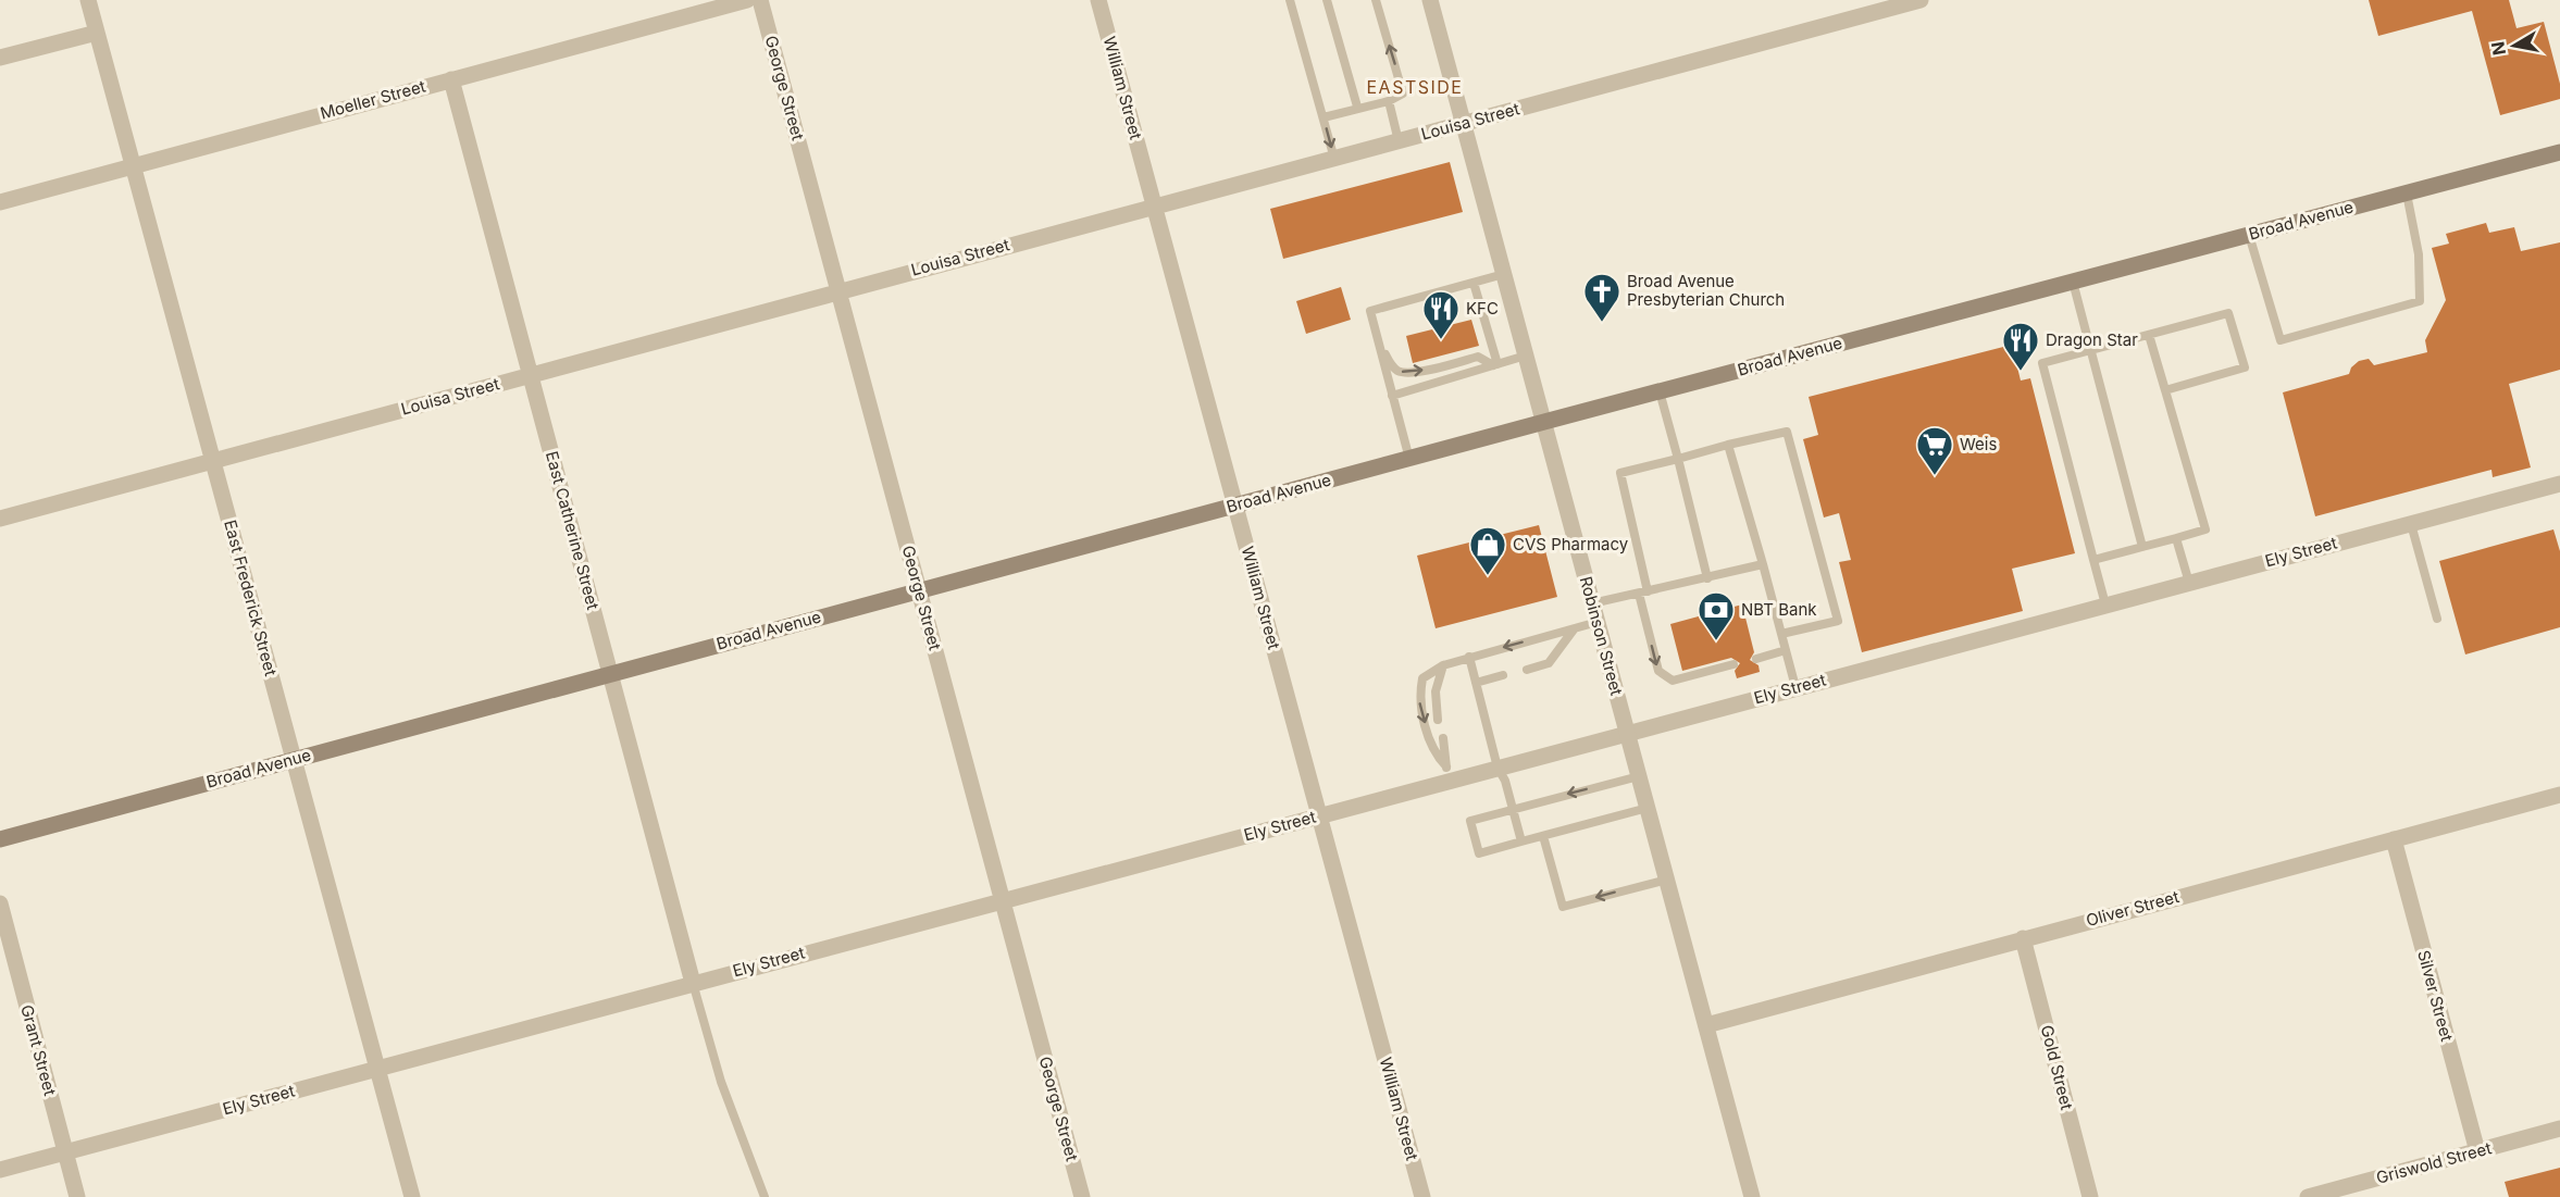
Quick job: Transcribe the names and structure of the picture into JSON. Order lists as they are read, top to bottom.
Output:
{
  "streets": {
    "main road": ["Broad Avenue"],
    "street": [
      "George Street",
      "William Street",
      "Moeller Street",
      "Louisa Street",
      "East Catherine Street",
      "Ely Street",
      "East Frederick Street",
      "Robinson Street",
      "Oliver Street",
      "Silver Street",
      "Grant Street",
      "Gold Street",
      "Griswold Street"
    ]
  },
  "crossings": [
    ["George Street", "Louisa Street"],
    ["George Street", "Broad Avenue"],
    ["George Street", "Ely Street"],
    ["William Street", "Louisa Street"],
    ["William Street", "Broad Avenue"],
    ["William Street", "Ely Street"],
    ["Moeller Street", "East Catherine Street"],
    ["Moeller Street", "East Frederick Street"],
    ["Louisa Street", "East Catherine Street"],
    ["Louisa Street", "East Frederick Street"],
    ["Louisa Street", "Robinson Street"],
    ["Broad Avenue", "East Catherine Street"],
    ["Broad Avenue", "East Frederick Street"],
    ["Broad Avenue", "Robinson Street"],
    ["East Catherine Street", "Ely Street"],
    ["Ely Street", "East Frederick Street"],
    ["Ely Street", "Robinson Street"],
    ["Ely Street", "Grant Street"],
    ["Robinson Street", "Oliver Street"],
    ["Oliver Street", "Silver Street"],
    ["Oliver Street", "Gold Street"],
    ["Silver Street", "Griswold Street"]
  ],
  "districts": ["EASTSIDE"],
  "places": {
    "church": ["Broad Avenue Presbyterian Church"],
    "restaurant": ["KFC", "Dragon Star"],
    "supermarket": ["Weis"],
    "shop": ["CVS Pharmacy"],
    "bank": ["NBT Bank"]
  },
  "north": "left"
}
